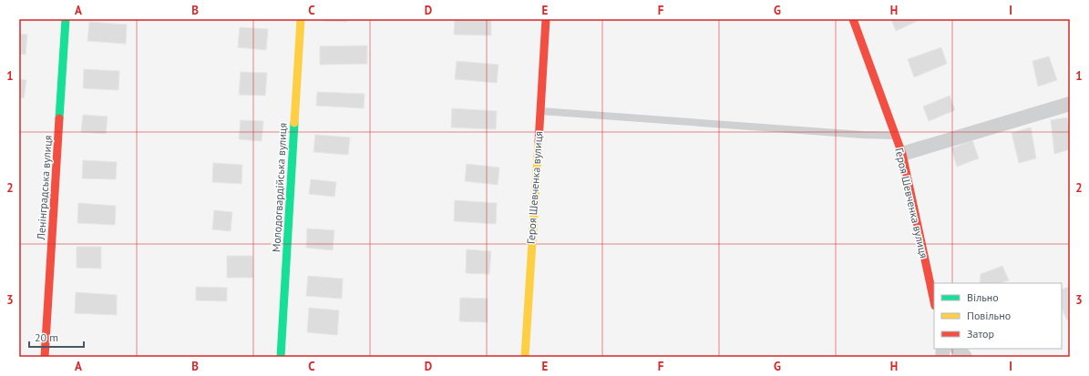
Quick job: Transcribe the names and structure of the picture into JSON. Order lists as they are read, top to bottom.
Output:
{
  "streets": {
    "street": ["Ленінградська вулиця", "Молодогвардійська вулиця", "Героя Шевченка вулиця"]
  },
  "legend": ["Вільно", "Повільно", "Затор"],
  "scale_bar": "20 m",
  "grid": {
    "columns": [
      "A",
      "B",
      "C",
      "D",
      "E",
      "F",
      "G",
      "H",
      "I"
    ],
    "rows": ["1", "2", "3"]
  }
}
